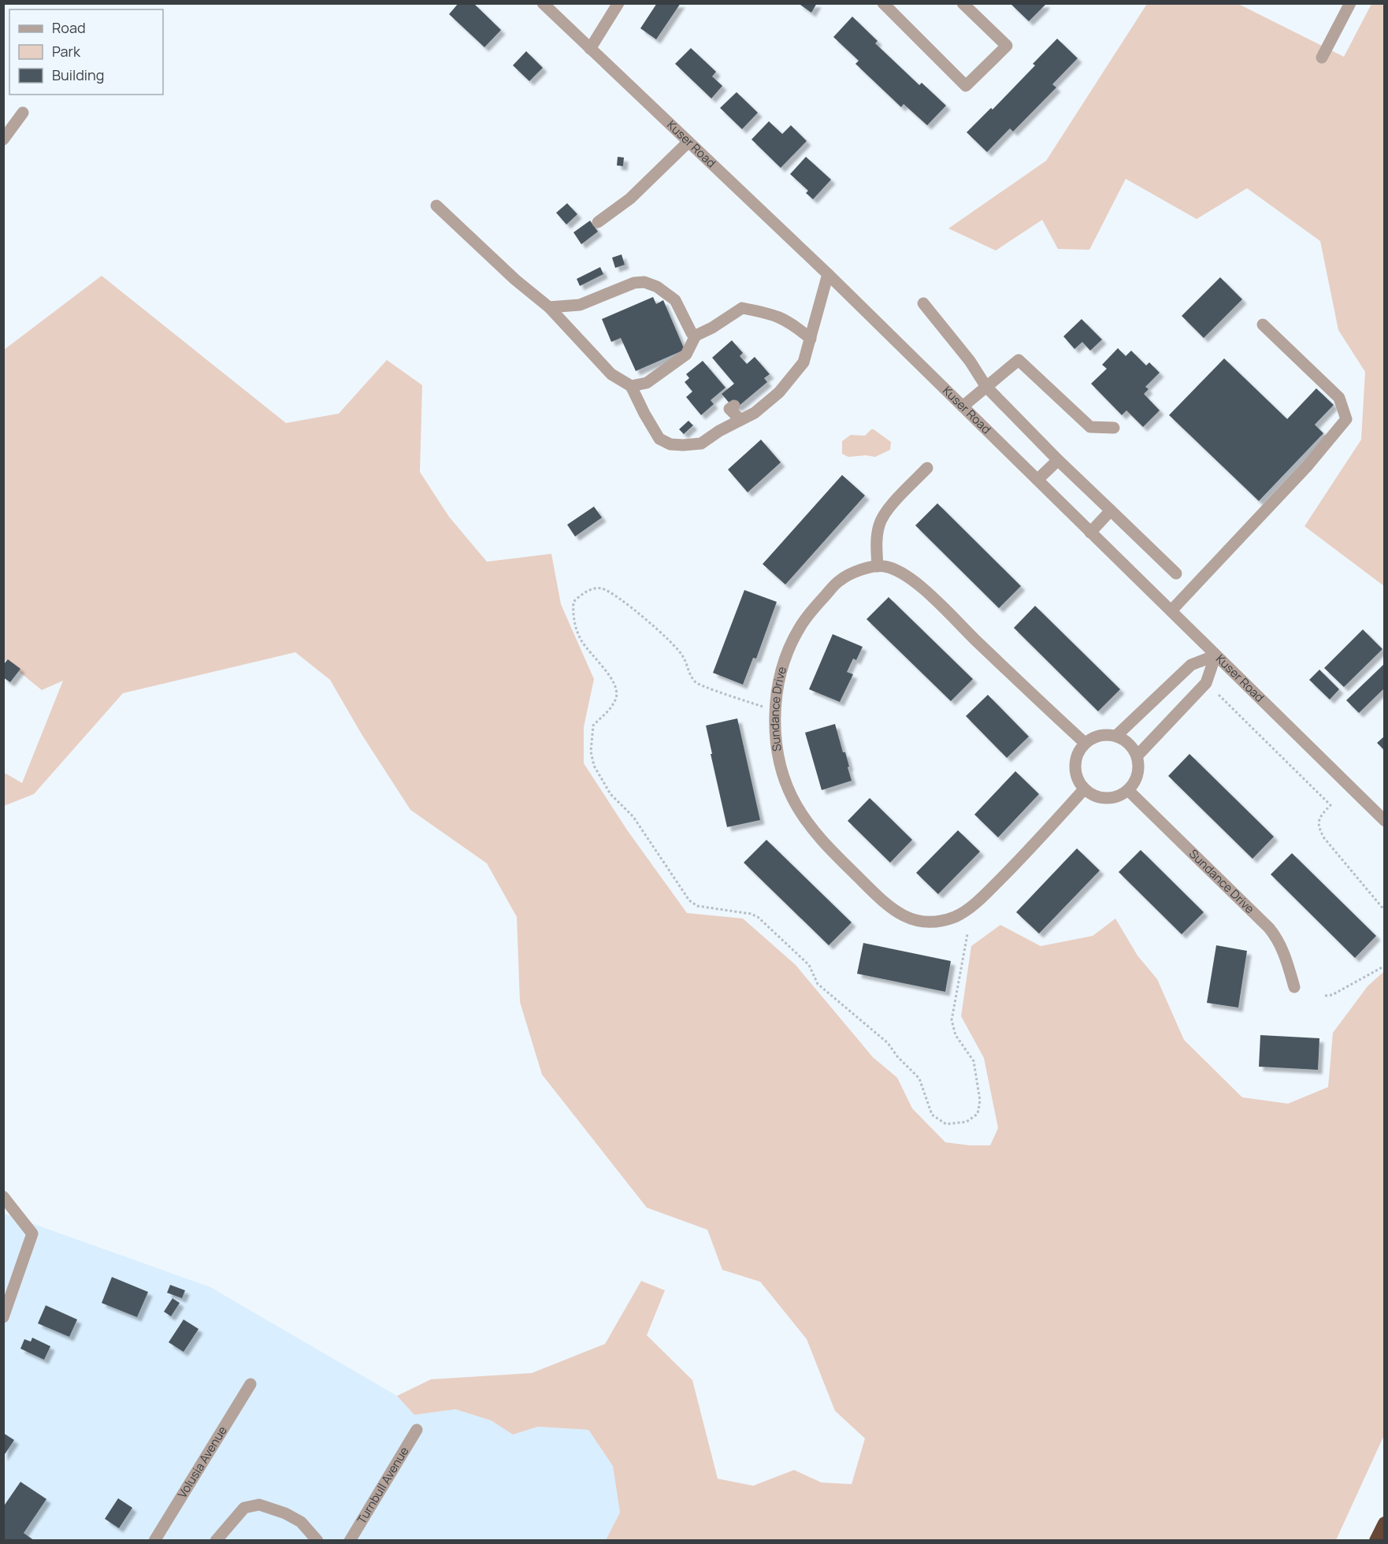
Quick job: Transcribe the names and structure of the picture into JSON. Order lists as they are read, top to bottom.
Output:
{
  "streets": {
    "street": [
      "Kuser Road",
      "Sundance Drive",
      "Volusia Avenue",
      "Turnbull Avenue"
    ]
  },
  "legend": ["Road", "Park", "Building"]
}
